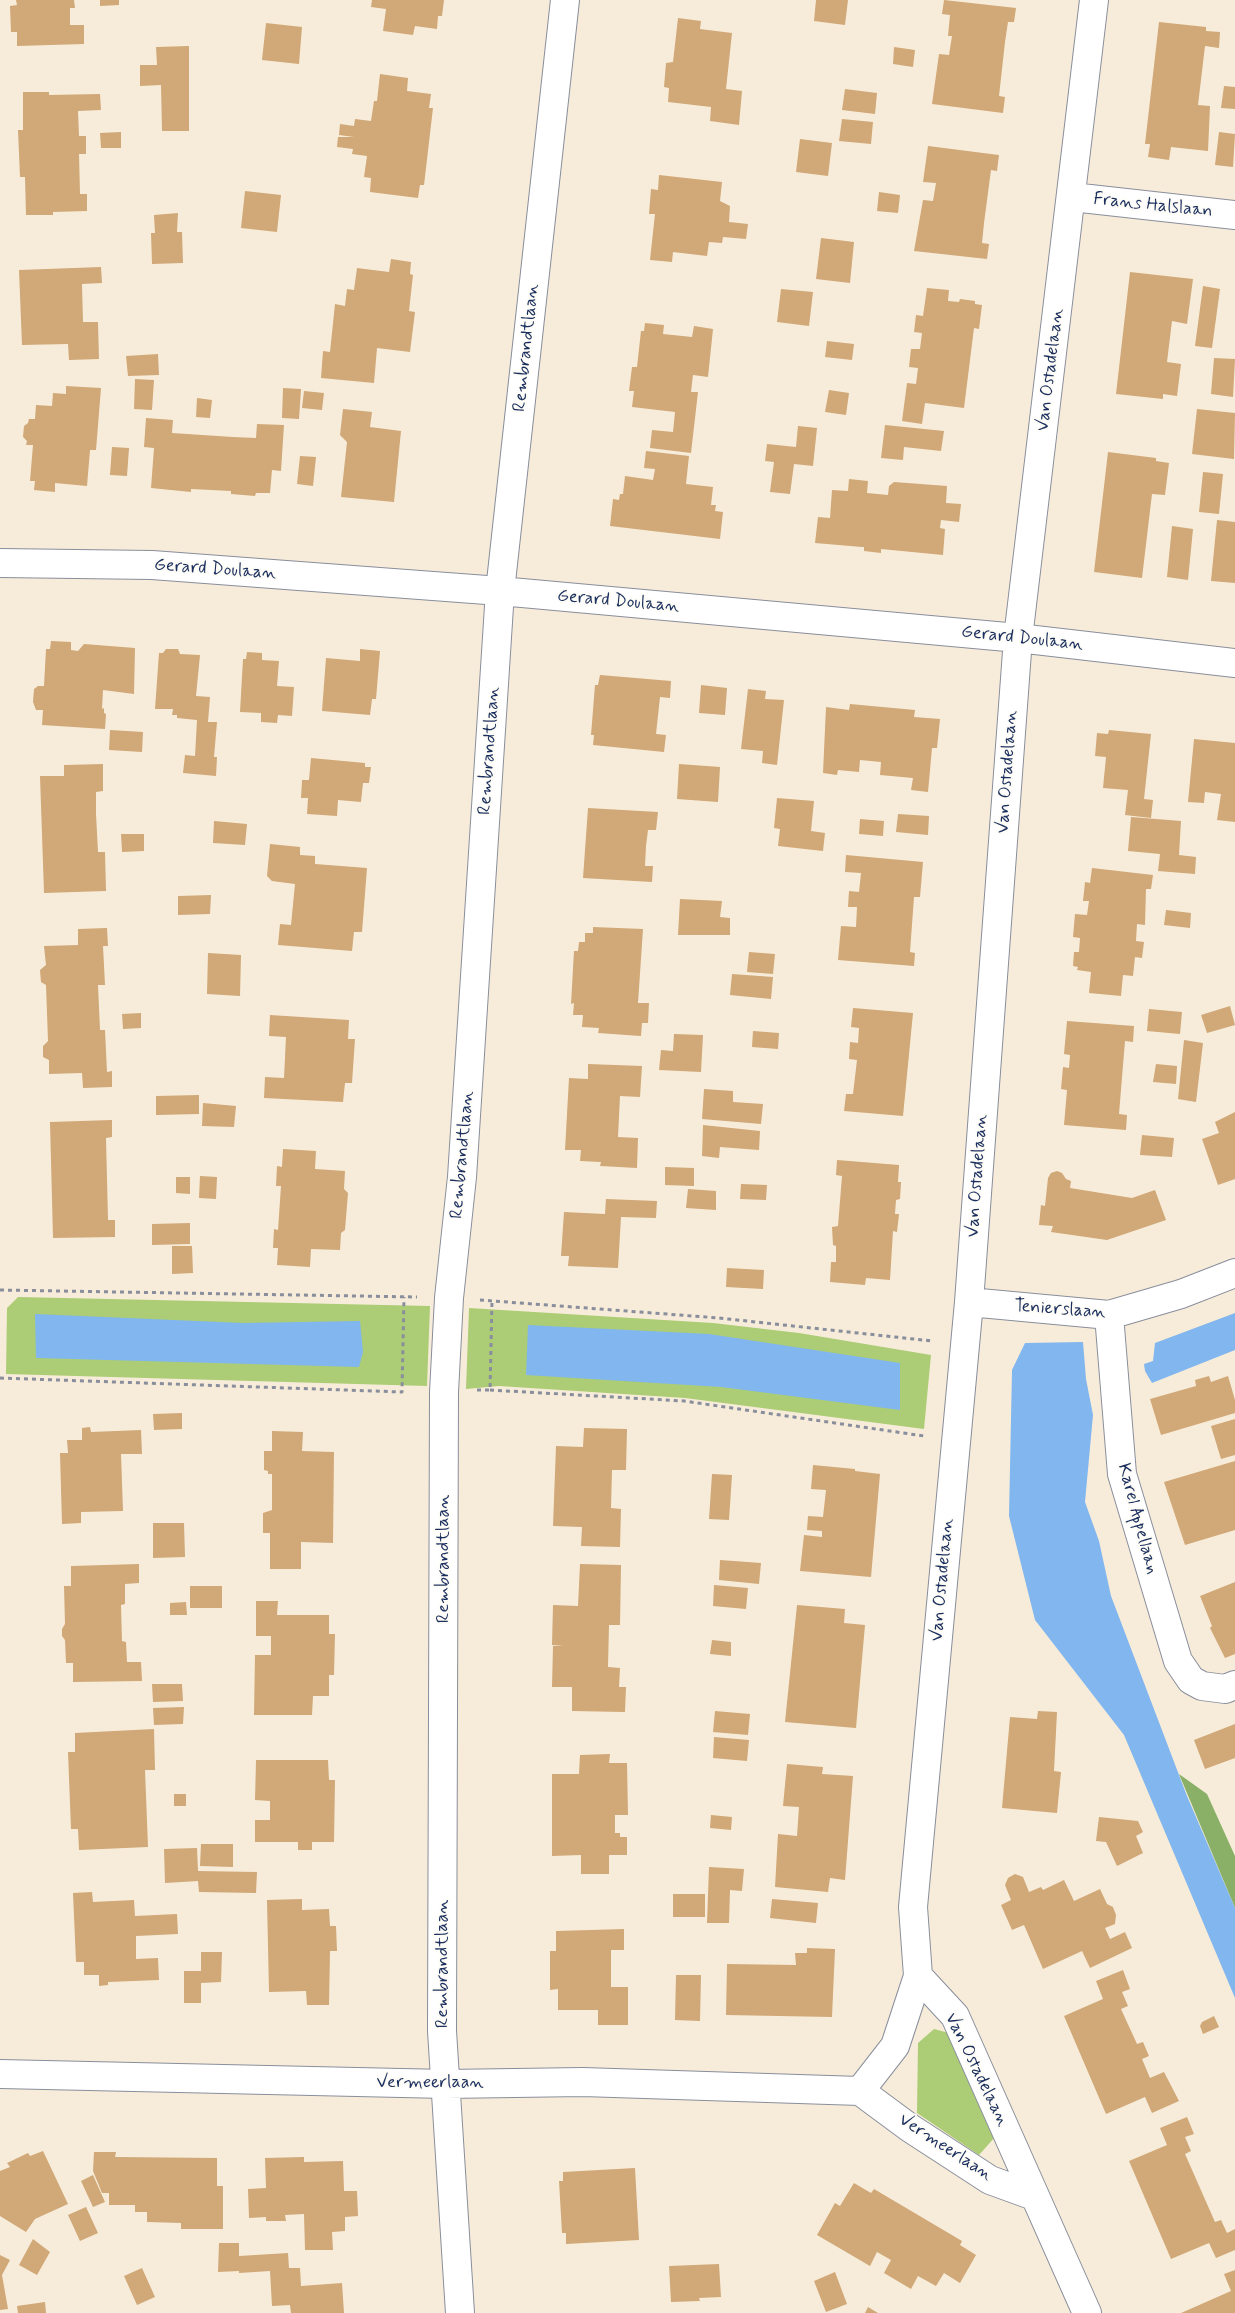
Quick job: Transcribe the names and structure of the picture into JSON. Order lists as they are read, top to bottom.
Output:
{
  "streets": {
    "street": [
      "Frans Halslaan",
      "Rembrandtlaan",
      "Van Ostadelaan",
      "Gerard Doulaan",
      "Tenierslaan",
      "Karel Appellaan",
      "Vermeerlaan"
    ]
  },
  "crossings": [
    ["Frans Halslaan", "Van Ostadelaan"],
    ["Rembrandtlaan", "Gerard Doulaan"],
    ["Rembrandtlaan", "Vermeerlaan"],
    ["Van Ostadelaan", "Gerard Doulaan"],
    ["Van Ostadelaan", "Tenierslaan"],
    ["Van Ostadelaan", "Vermeerlaan"],
    ["Tenierslaan", "Karel Appellaan"]
  ]
}
